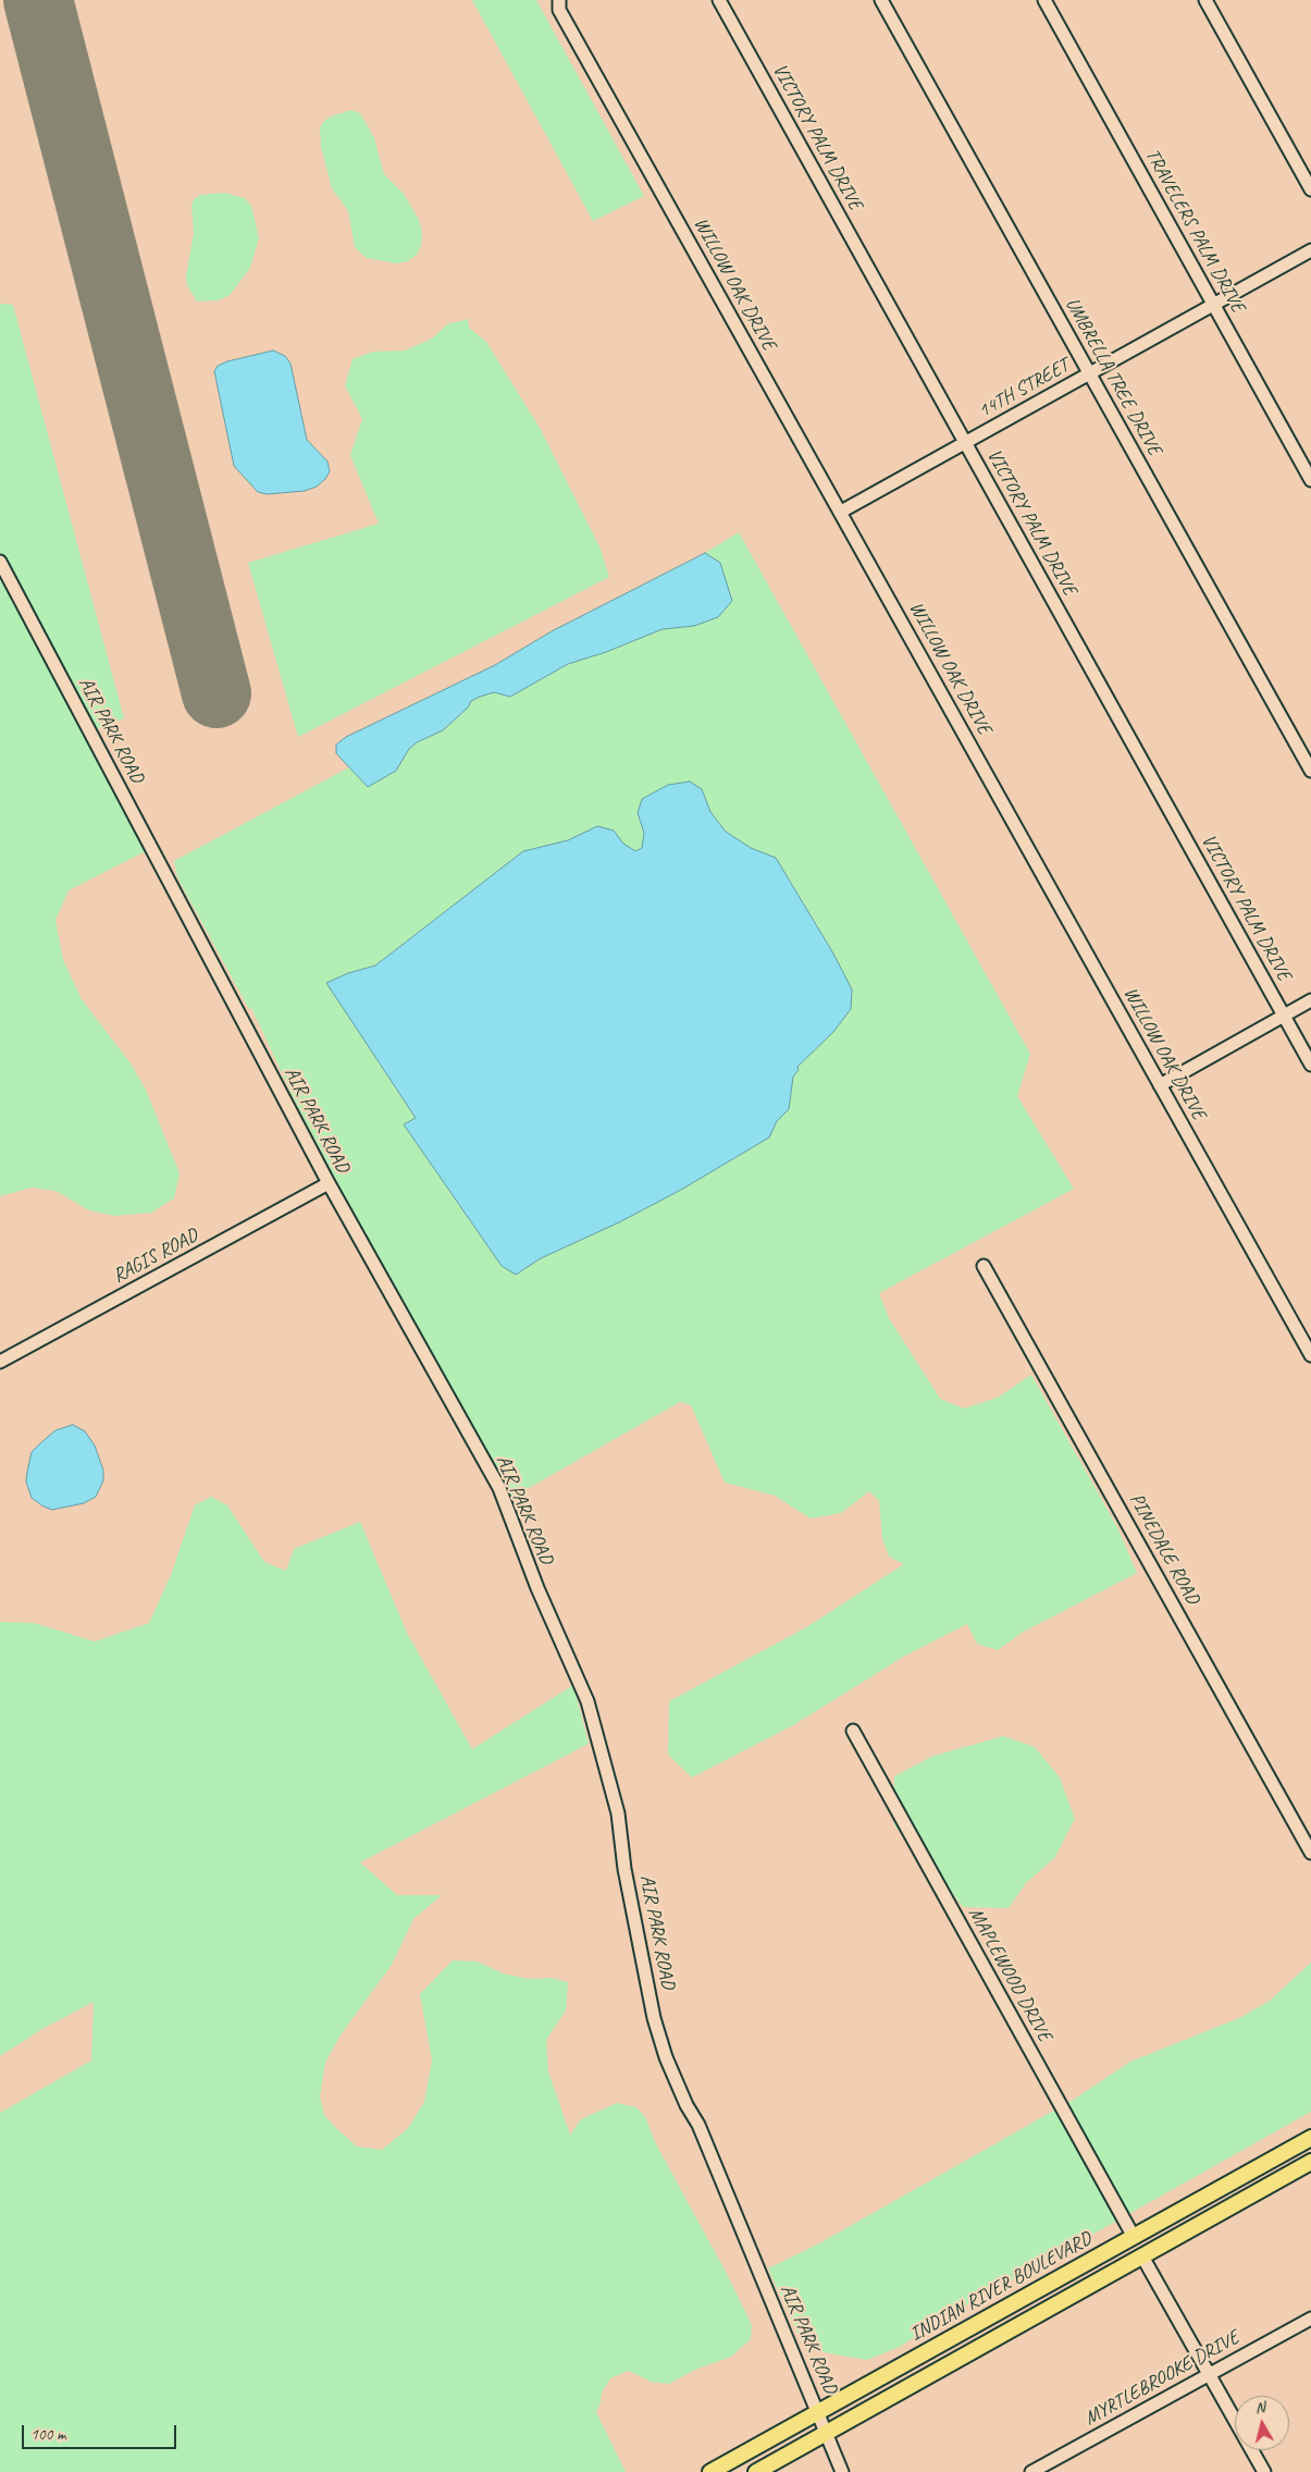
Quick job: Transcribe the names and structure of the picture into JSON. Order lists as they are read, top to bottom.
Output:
{
  "streets": {
    "main road": ["INDIAN RIVER BOULEVARD"],
    "street": [
      "VICTORY PALM DRIVE",
      "TRAVELERS PALM DRIVE",
      "WILLOW OAK DRIVE",
      "UMBRELLA TREE DRIVE",
      "14TH STREET",
      "AIR PARK ROAD",
      "RAGIS ROAD",
      "PINEDALE ROAD",
      "MAPLEWOOD DRIVE",
      "MYRTLEBROOKE DRIVE"
    ]
  },
  "crossings": [
    ["VICTORY PALM DRIVE", "14TH STREET"],
    ["TRAVELERS PALM DRIVE", "14TH STREET"],
    ["WILLOW OAK DRIVE", "14TH STREET"],
    ["UMBRELLA TREE DRIVE", "14TH STREET"],
    ["AIR PARK ROAD", "RAGIS ROAD"],
    ["AIR PARK ROAD", "INDIAN RIVER BOULEVARD"],
    ["MAPLEWOOD DRIVE", "INDIAN RIVER BOULEVARD"]
  ],
  "scale_bar": "100 m",
  "north": "top"
}
